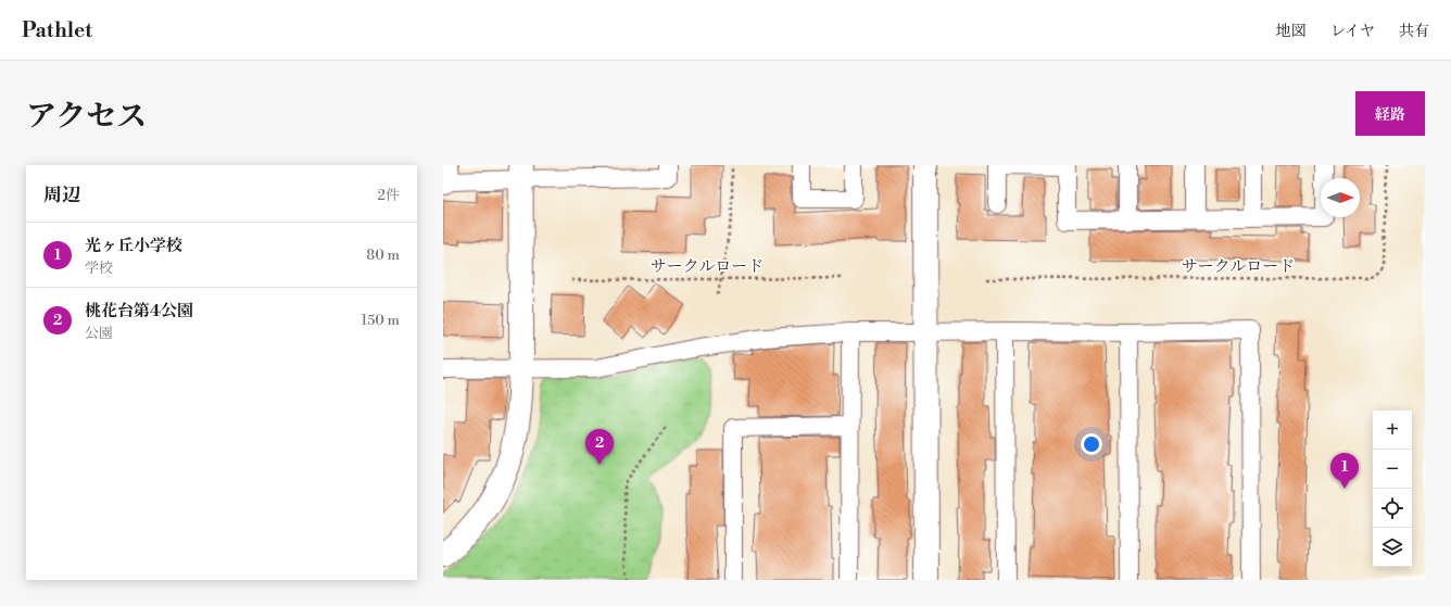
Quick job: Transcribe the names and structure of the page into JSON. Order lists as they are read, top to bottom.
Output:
{
  "streets": {
    "path": ["サークルロード"]
  },
  "north": "right",
  "page": {
    "header": "Pathlet",
    "nav": ["地図", "レイヤ", "共有"],
    "title": "アクセス",
    "buttons": "経路",
    "heading": ["周辺", "2件"],
    "list": [
      {
        "mark": "1",
        "name": "光ヶ丘小学校",
        "note": "学校",
        "value": "80 m"
      },
      {
        "mark": "2",
        "name": "桃花台第4公園",
        "note": "公園",
        "value": "150 m"
      }
    ],
    "map_buttons": ["+", "−"],
    "pins": ["2", "1"]
  }
}
